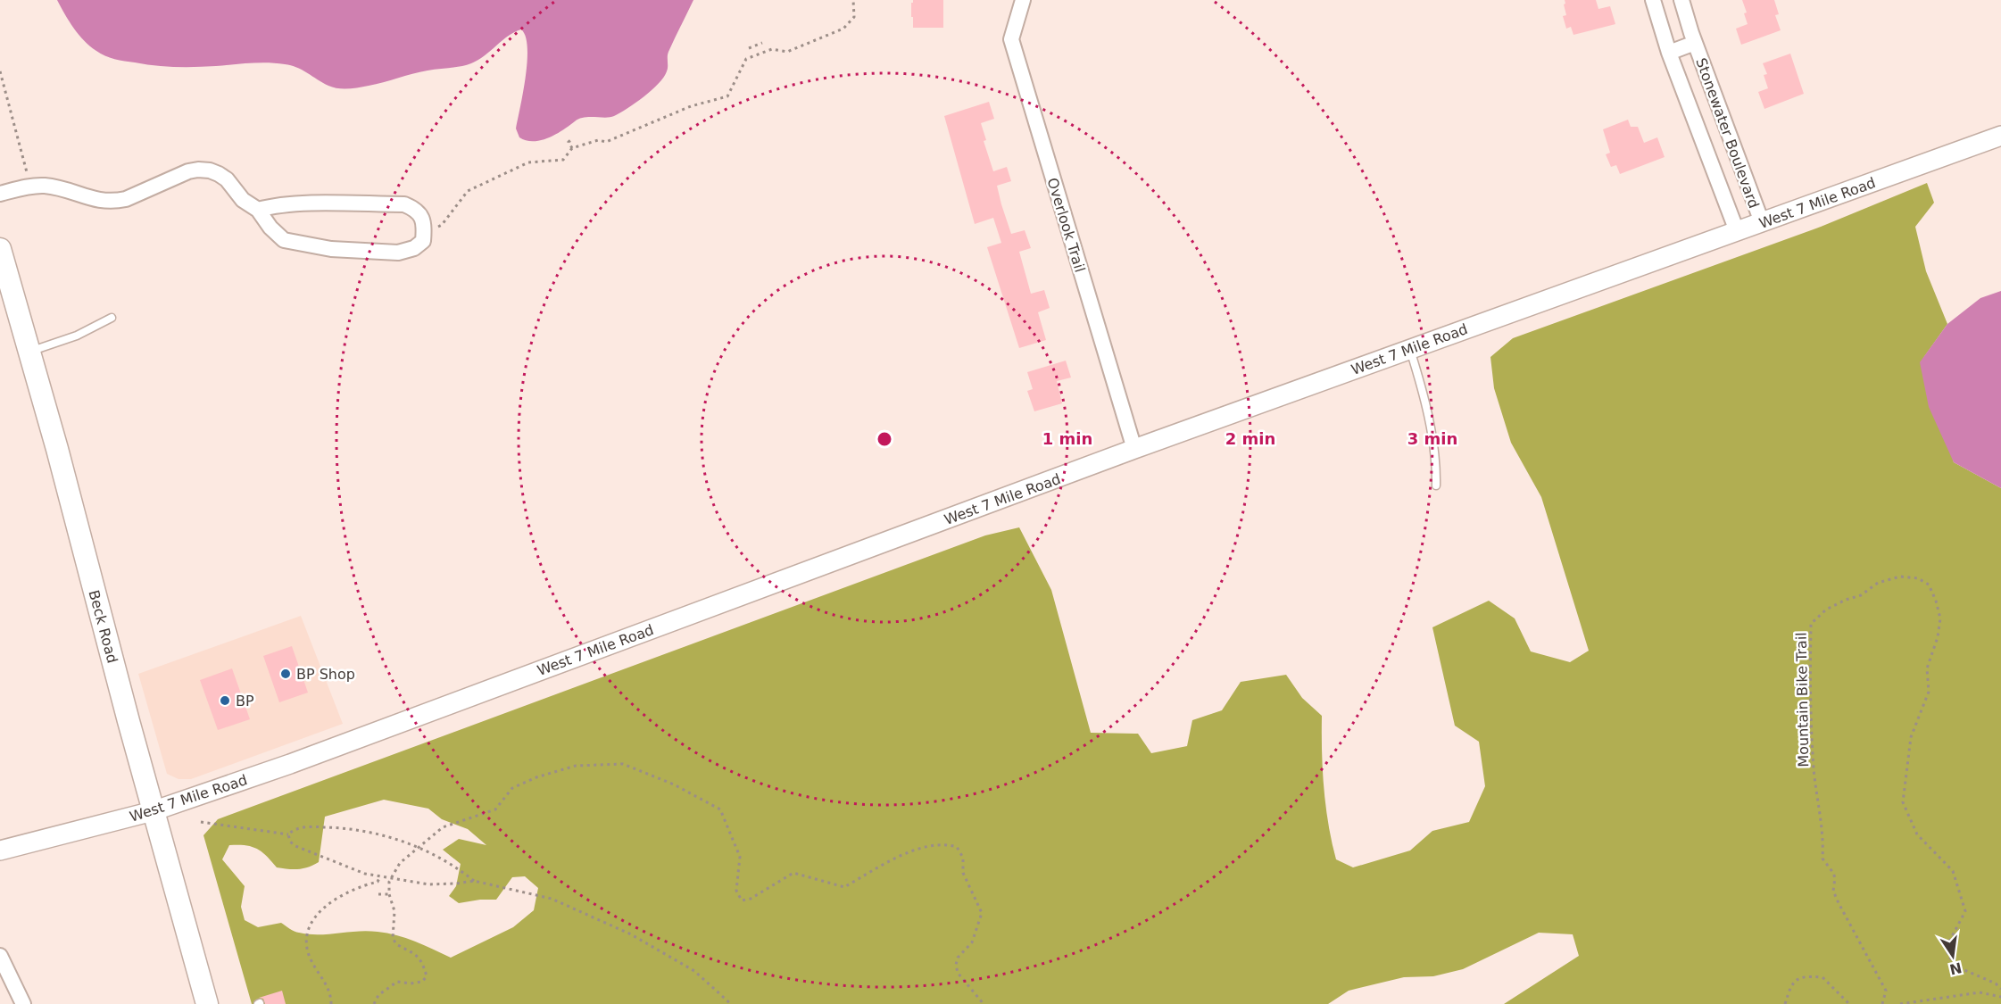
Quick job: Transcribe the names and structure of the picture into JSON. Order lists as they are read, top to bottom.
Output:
{
  "streets": {
    "main road": ["Beck Road"],
    "street": ["Stonewater Boulevard", "West 7 Mile Road", "Overlook Trail"],
    "path": ["Mountain Bike Trail"]
  },
  "crossings": [
    ["Stonewater Boulevard", "West 7 Mile Road"],
    ["West 7 Mile Road", "Overlook Trail"],
    ["West 7 Mile Road", "Beck Road"]
  ],
  "places": ["BP Shop", "BP"],
  "north": "bottom",
  "rings": ["1 min", "2 min", "3 min"]
}
